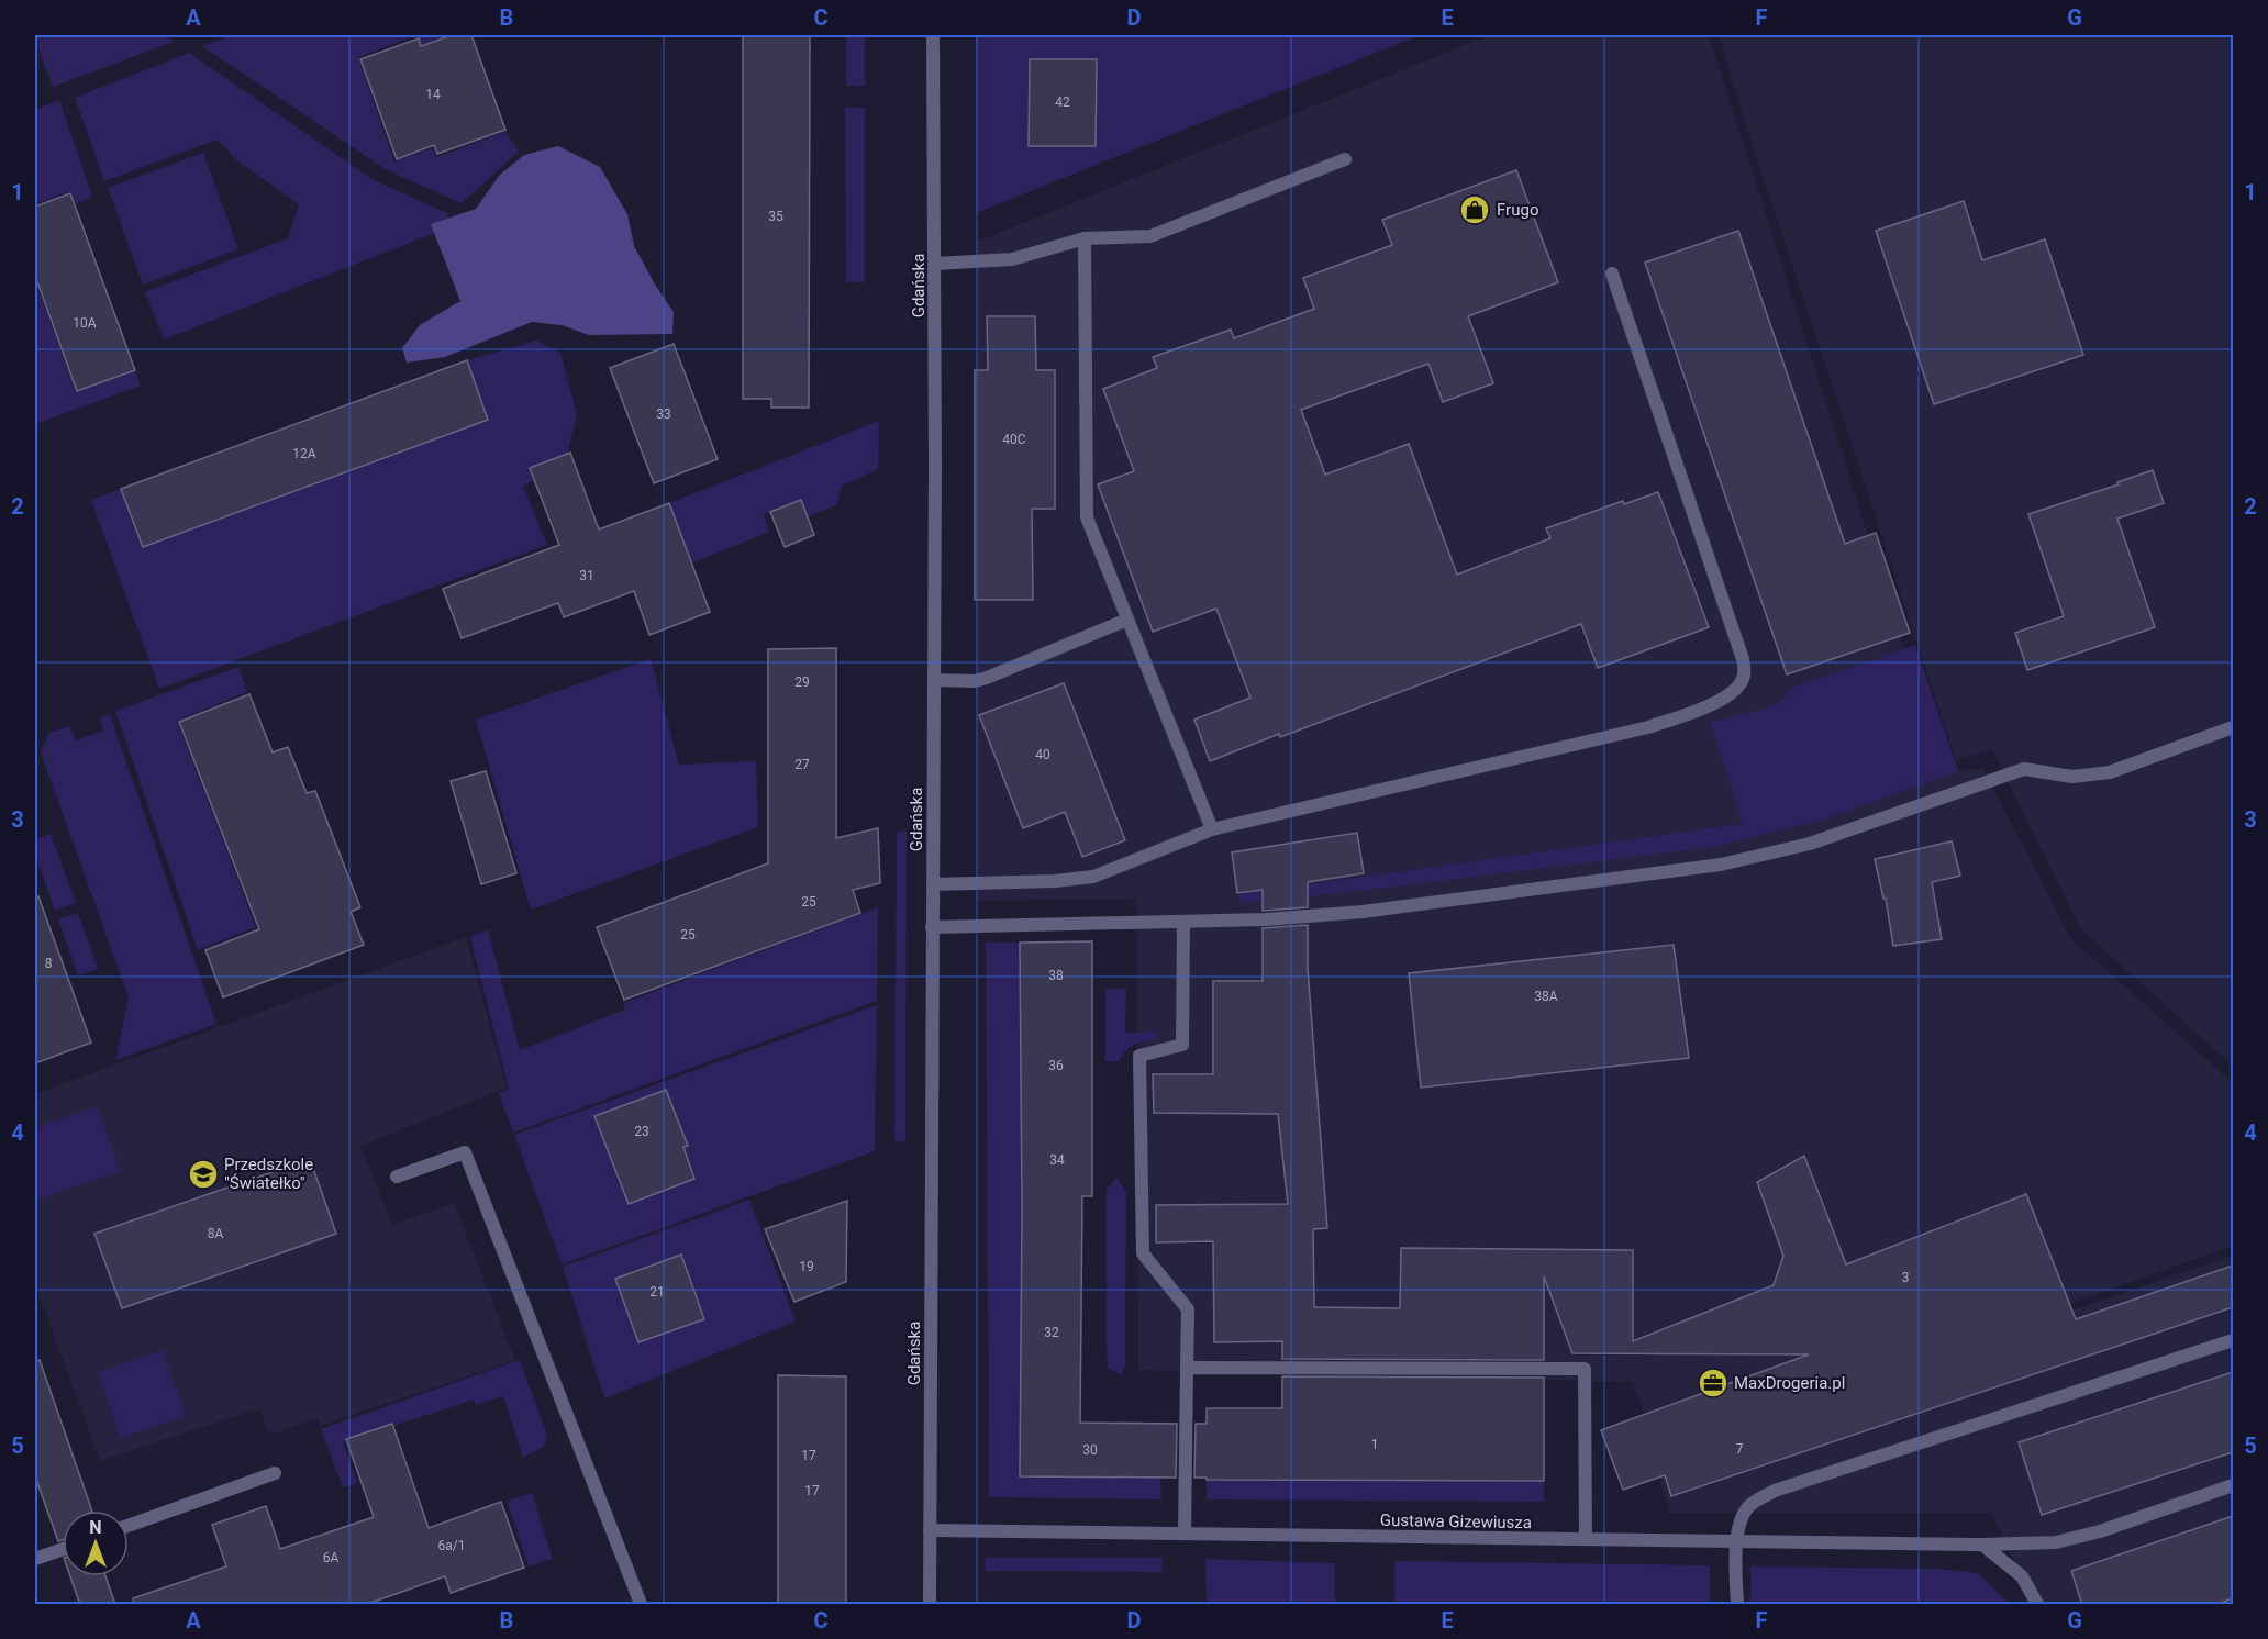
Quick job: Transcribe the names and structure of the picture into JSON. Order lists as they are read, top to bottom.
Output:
{
  "streets": {
    "street": ["Gdańska", "Gustawa Gizewiusza"]
  },
  "crossings": [
    ["Gdańska", "Gustawa Gizewiusza"]
  ],
  "places": {
    "shop": ["Frugo"],
    "school or university": ["Przedszkole \"Światełko\""],
    "office": ["MaxDrogeria.pl"]
  },
  "house_numbers": [
    "14",
    "42",
    "35",
    "10A",
    "33",
    "40C",
    "12A",
    "31",
    "29",
    "40",
    "27",
    "25",
    "25",
    "8",
    "38",
    "38A",
    "36",
    "23",
    "34",
    "8A",
    "19",
    "3",
    "21",
    "32",
    "1",
    "7",
    "30",
    "17",
    "17",
    "6a/1",
    "6A"
  ],
  "north": "top",
  "grid": {
    "columns": [
      "A",
      "B",
      "C",
      "D",
      "E",
      "F",
      "G"
    ],
    "rows": [
      "1",
      "2",
      "3",
      "4",
      "5"
    ]
  }
}
